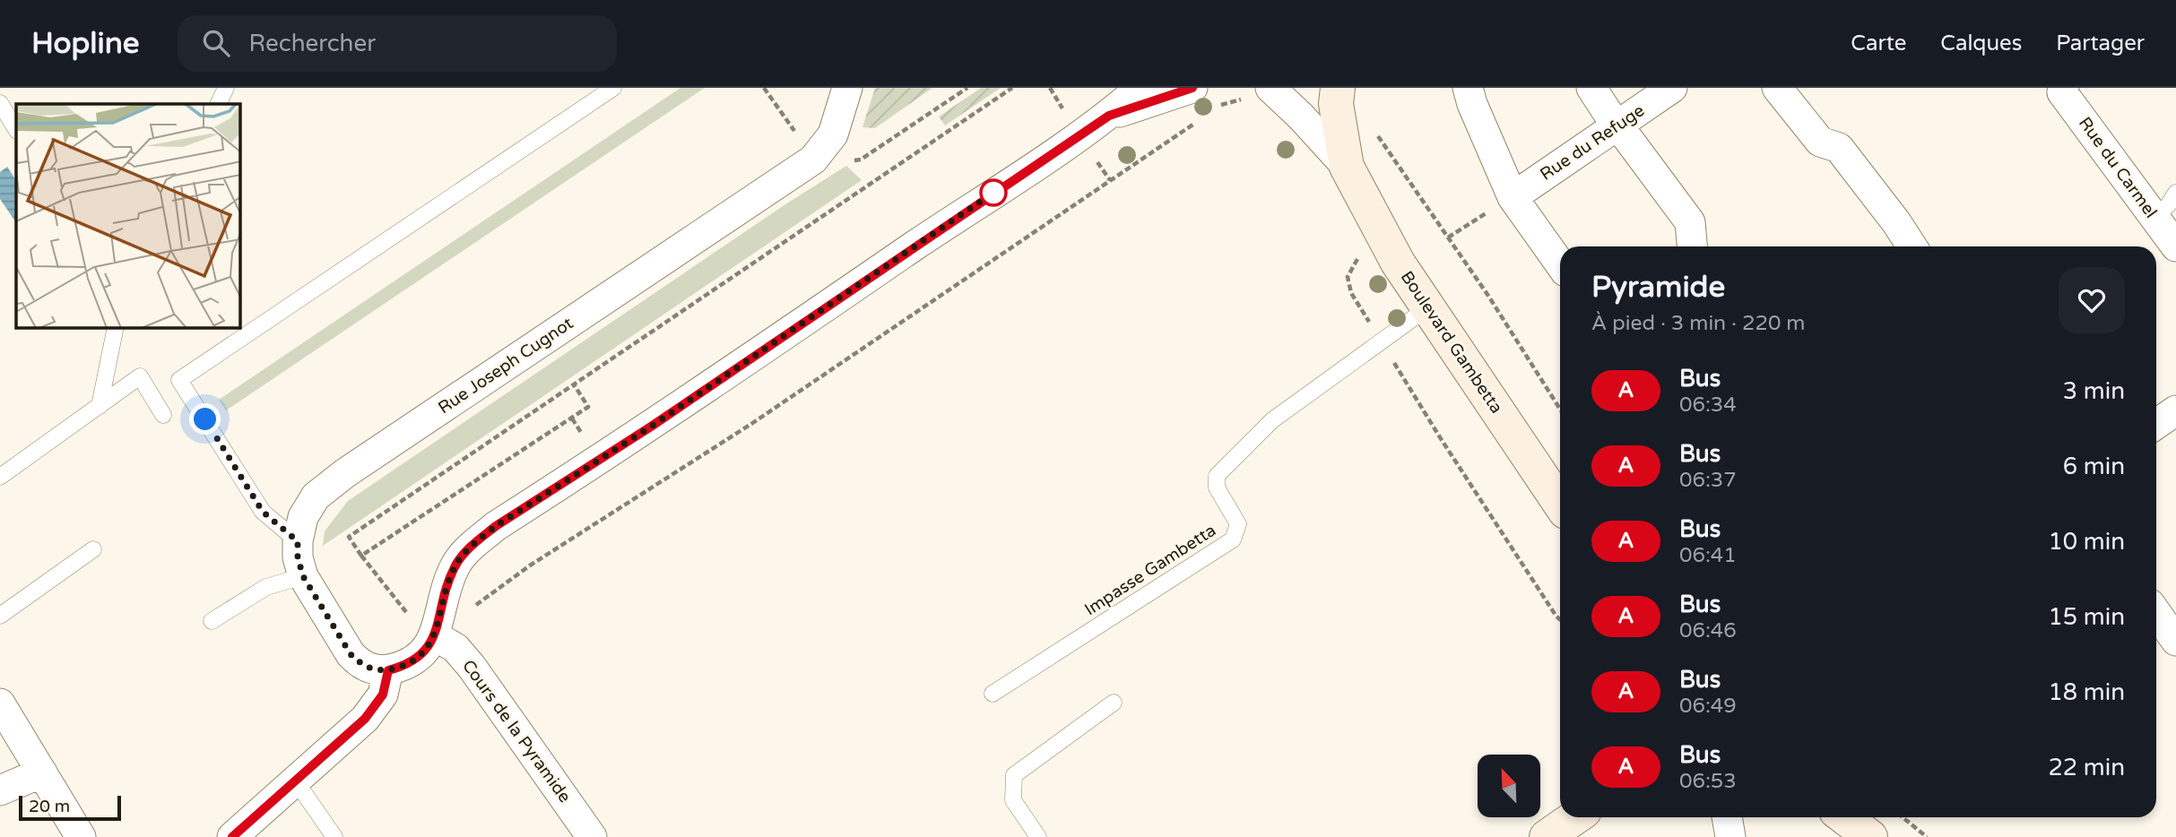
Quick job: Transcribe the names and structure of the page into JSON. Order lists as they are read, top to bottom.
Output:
{
  "streets": {
    "main road": ["Boulevard Gambetta"],
    "street": [
      "Rue du Refuge",
      "Rue du Carmel",
      "Rue Joseph Cugnot",
      "Cours de la Pyramide"
    ],
    "lane": ["Impasse Gambetta"]
  },
  "crossings": [
    ["Boulevard Gambetta", "Impasse Gambetta"]
  ],
  "lines": ["bus line A"],
  "scale_bar": "20 m",
  "north": "top left",
  "page": {
    "header": "Hopline",
    "search": "Rechercher",
    "nav": ["Carte", "Calques", "Partager"],
    "heading": ["Pyramide", "À pied · 3 min · 220 m"],
    "list": [
      {
        "mark": "A",
        "name": "Bus",
        "note": "06:34",
        "value": "3 min"
      },
      {
        "mark": "A",
        "name": "Bus",
        "note": "06:37",
        "value": "6 min"
      },
      {
        "mark": "A",
        "name": "Bus",
        "note": "06:41",
        "value": "10 min"
      },
      {
        "mark": "A",
        "name": "Bus",
        "note": "06:46",
        "value": "15 min"
      },
      {
        "mark": "A",
        "name": "Bus",
        "note": "06:49",
        "value": "18 min"
      },
      {
        "mark": "A",
        "name": "Bus",
        "note": "06:53",
        "value": "22 min"
      }
    ],
    "scale": "20 m"
  }
}
